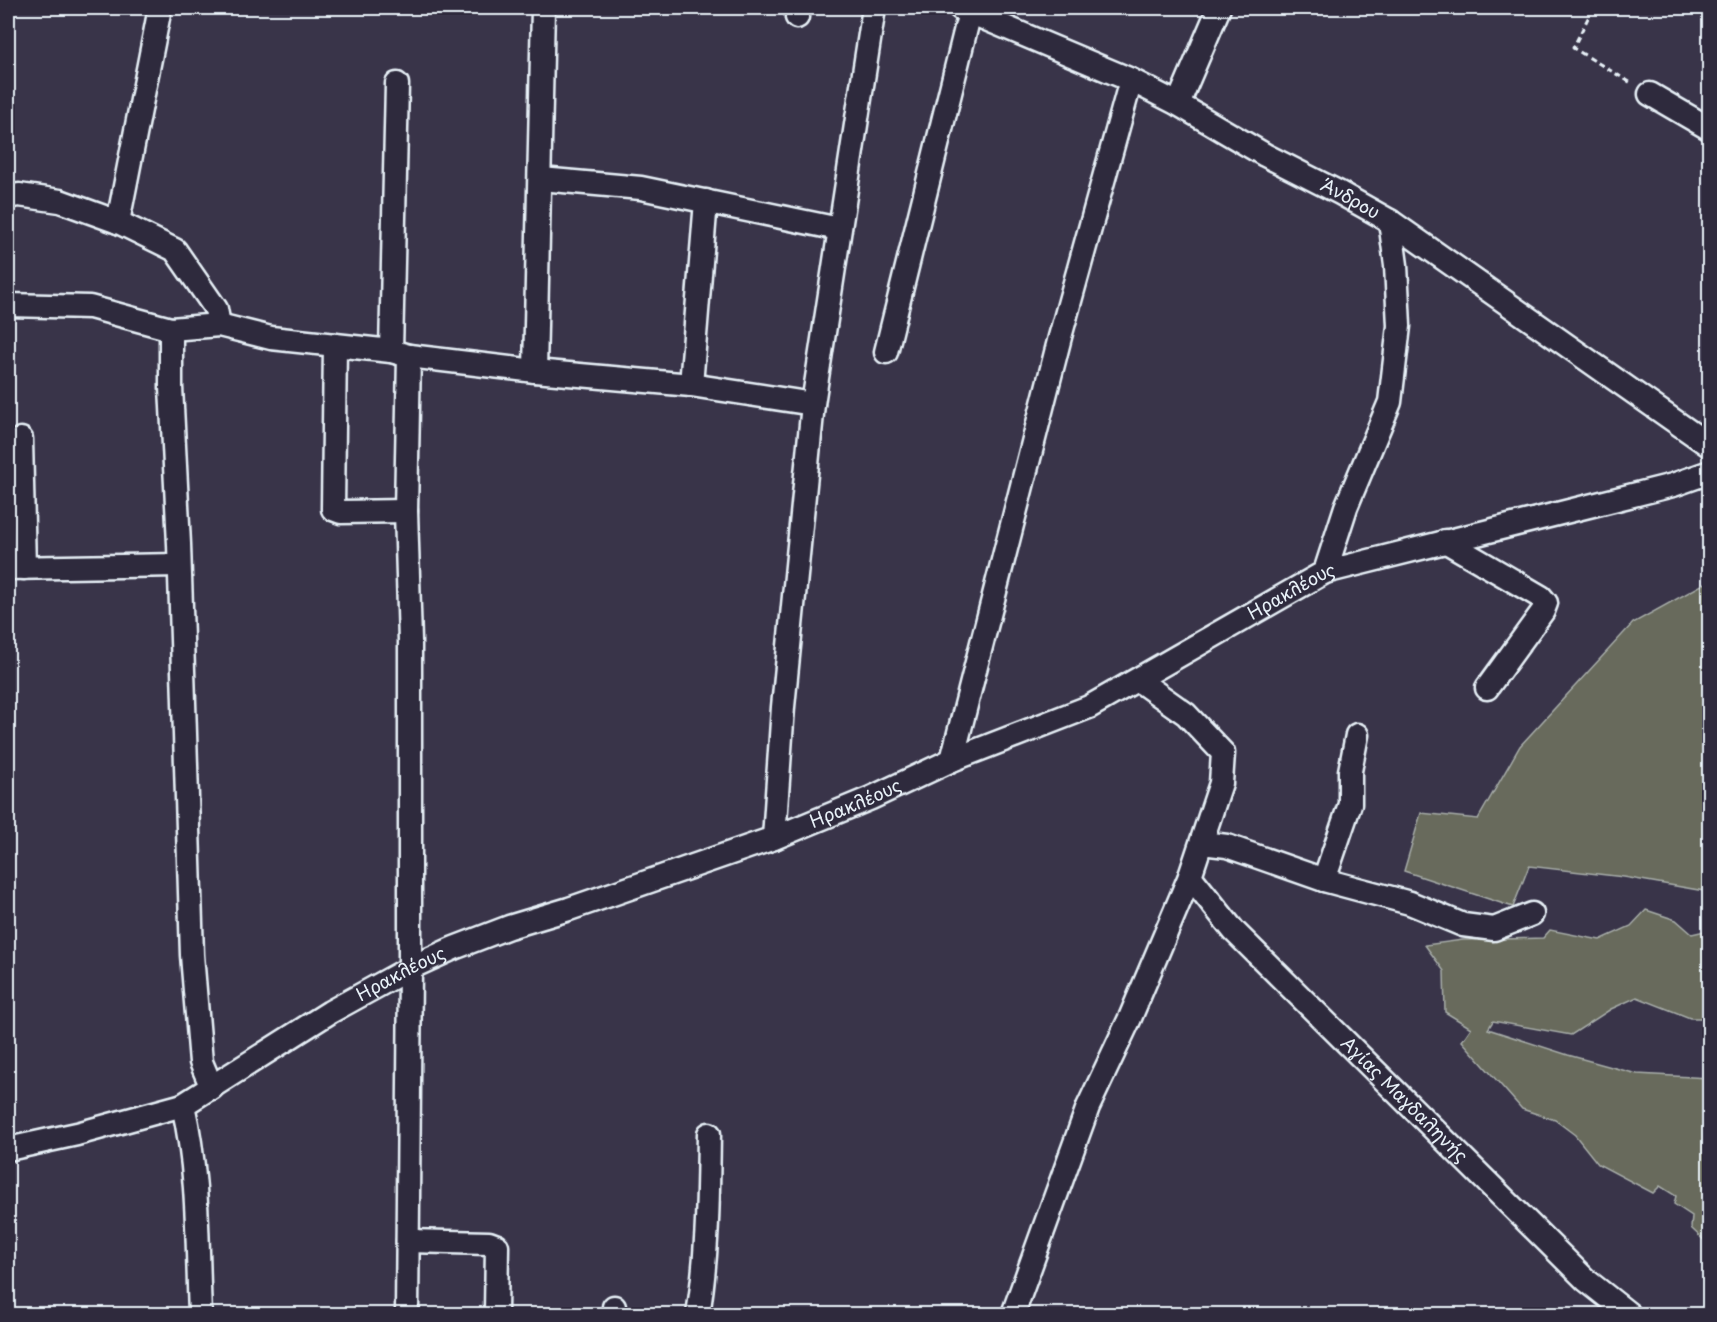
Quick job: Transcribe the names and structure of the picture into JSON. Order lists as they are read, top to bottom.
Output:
{
  "streets": {
    "street": ["Άνδρου", "Ηρακλέους", "Αγίας Μαγδαληνής"]
  }
}
